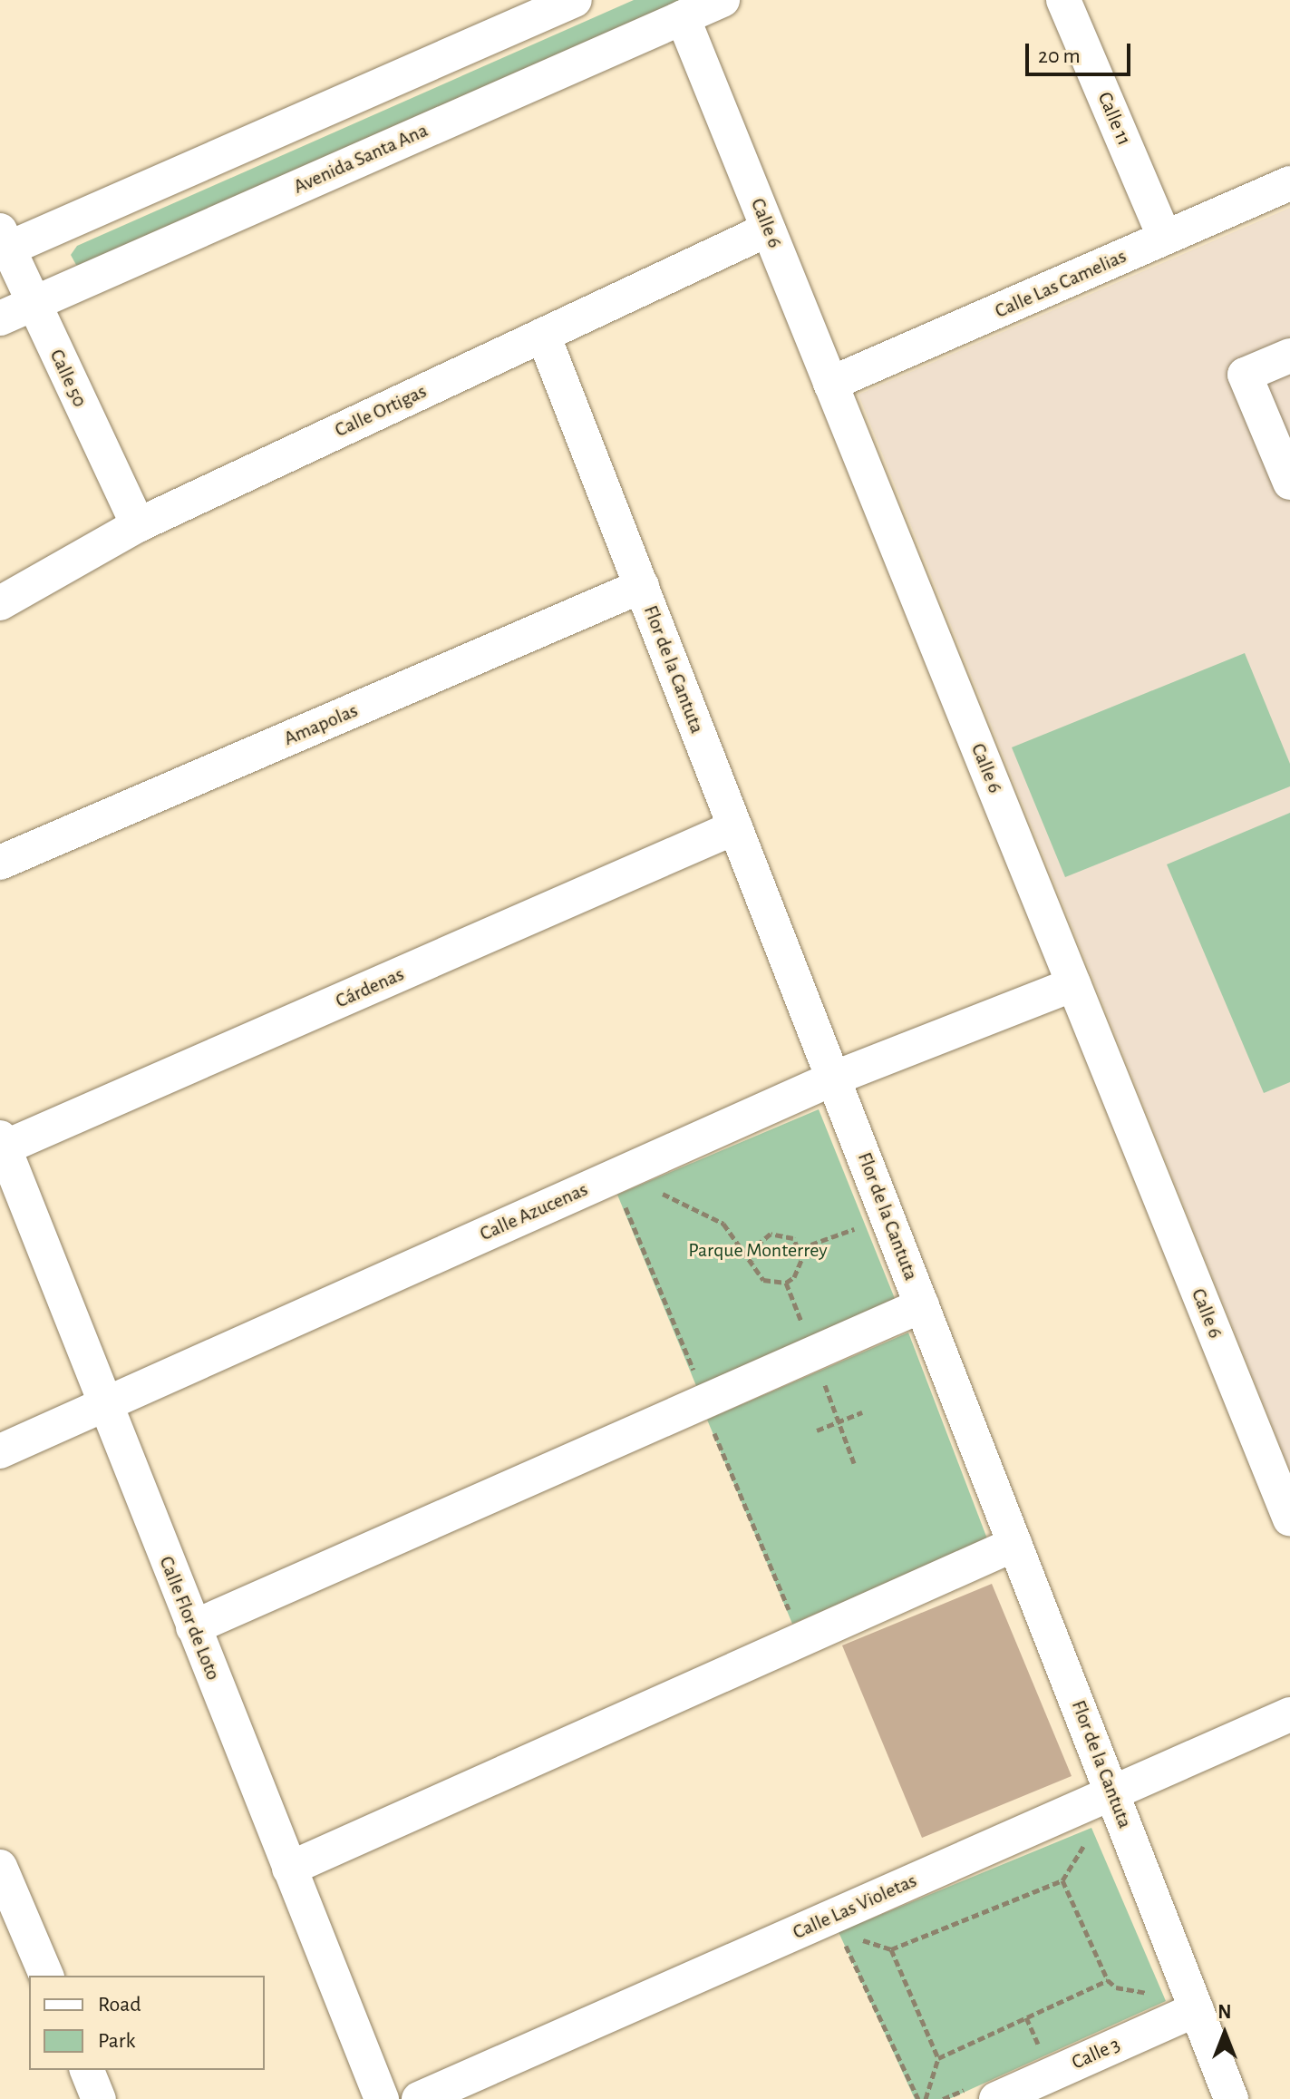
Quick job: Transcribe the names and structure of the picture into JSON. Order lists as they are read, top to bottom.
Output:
{
  "streets": {
    "street": [
      "Calle 11",
      "Avenida Santa Ana",
      "Calle 6",
      "Calle Las Camelias",
      "Calle 50",
      "Calle Ortigas",
      "Flor de la Cantuta",
      "Amapolas",
      "Cárdenas",
      "Calle Azucenas",
      "Calle Flor de Loto",
      "Calle Las Violetas",
      "Calle 3"
    ]
  },
  "crossings": [
    ["Calle 11", "Calle Las Camelias"],
    ["Avenida Santa Ana", "Calle 6"],
    ["Avenida Santa Ana", "Calle 50"],
    ["Calle 6", "Calle Las Camelias"],
    ["Calle 6", "Calle Ortigas"],
    ["Calle 6", "Calle Azucenas"],
    ["Calle 50", "Calle Ortigas"],
    ["Calle Ortigas", "Flor de la Cantuta"],
    ["Flor de la Cantuta", "Amapolas"],
    ["Flor de la Cantuta", "Cárdenas"],
    ["Flor de la Cantuta", "Calle Azucenas"],
    ["Flor de la Cantuta", "Calle Las Violetas"],
    ["Flor de la Cantuta", "Calle 3"],
    ["Cárdenas", "Calle Flor de Loto"],
    ["Calle Azucenas", "Calle Flor de Loto"]
  ],
  "parks": ["Parque Monterrey"],
  "legend": ["Road", "Park"],
  "scale_bar": "20 m",
  "north": "top"
}
